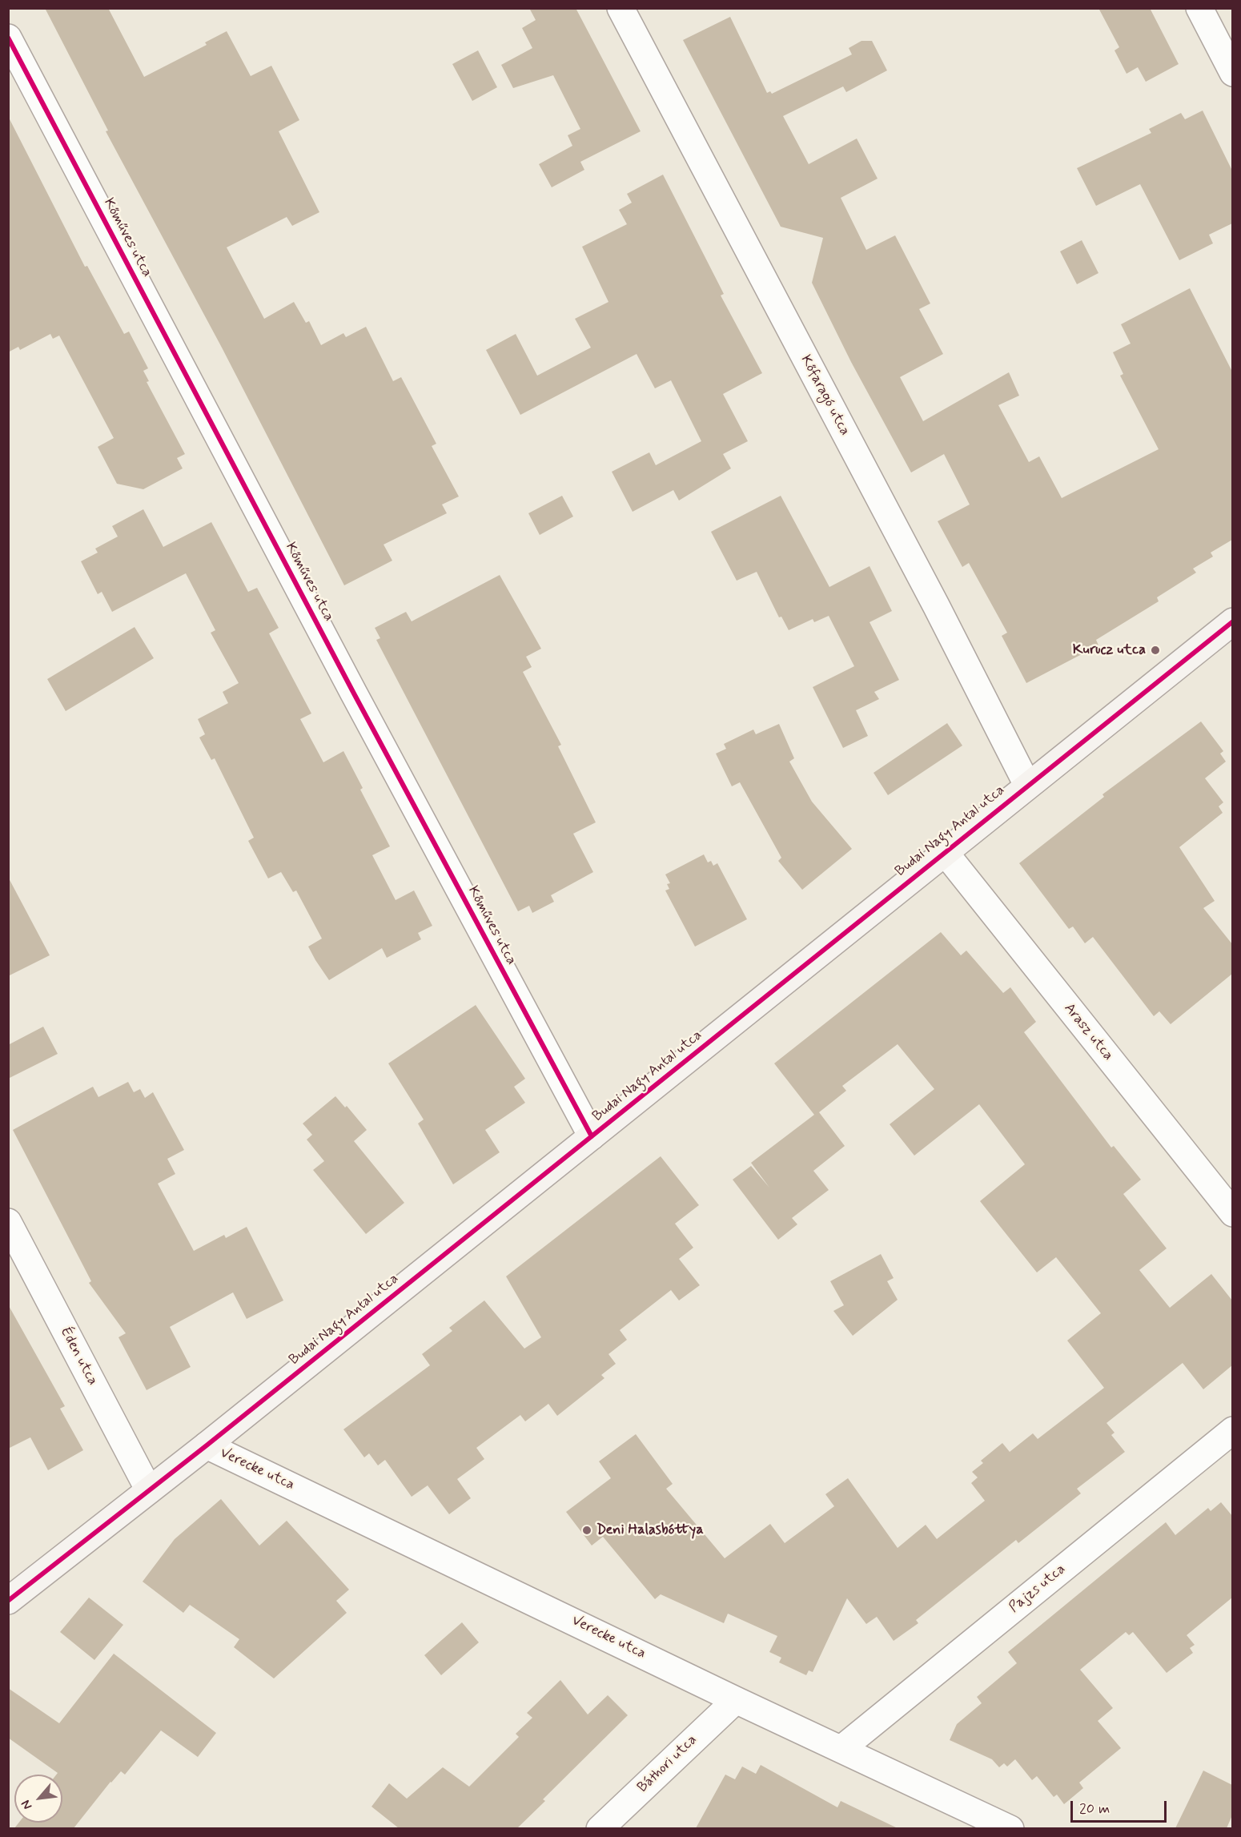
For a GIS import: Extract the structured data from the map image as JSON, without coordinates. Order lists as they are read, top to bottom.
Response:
{
  "streets": {
    "street": [
      "Kőműves utca",
      "Kőfaragó utca",
      "Budai Nagy Antal utca",
      "Arasz utca",
      "Éden utca",
      "Verecke utca",
      "Pajzs utca",
      "Báthori utca"
    ]
  },
  "crossings": [
    ["Kőműves utca", "Budai Nagy Antal utca"],
    ["Kőfaragó utca", "Budai Nagy Antal utca"],
    ["Budai Nagy Antal utca", "Arasz utca"],
    ["Budai Nagy Antal utca", "Éden utca"],
    ["Budai Nagy Antal utca", "Verecke utca"],
    ["Verecke utca", "Pajzs utca"],
    ["Verecke utca", "Báthori utca"]
  ],
  "places": ["Kurucz utca", "Deni Halasbóttya"],
  "scale_bar": "20 m",
  "north": "bottom left"
}
